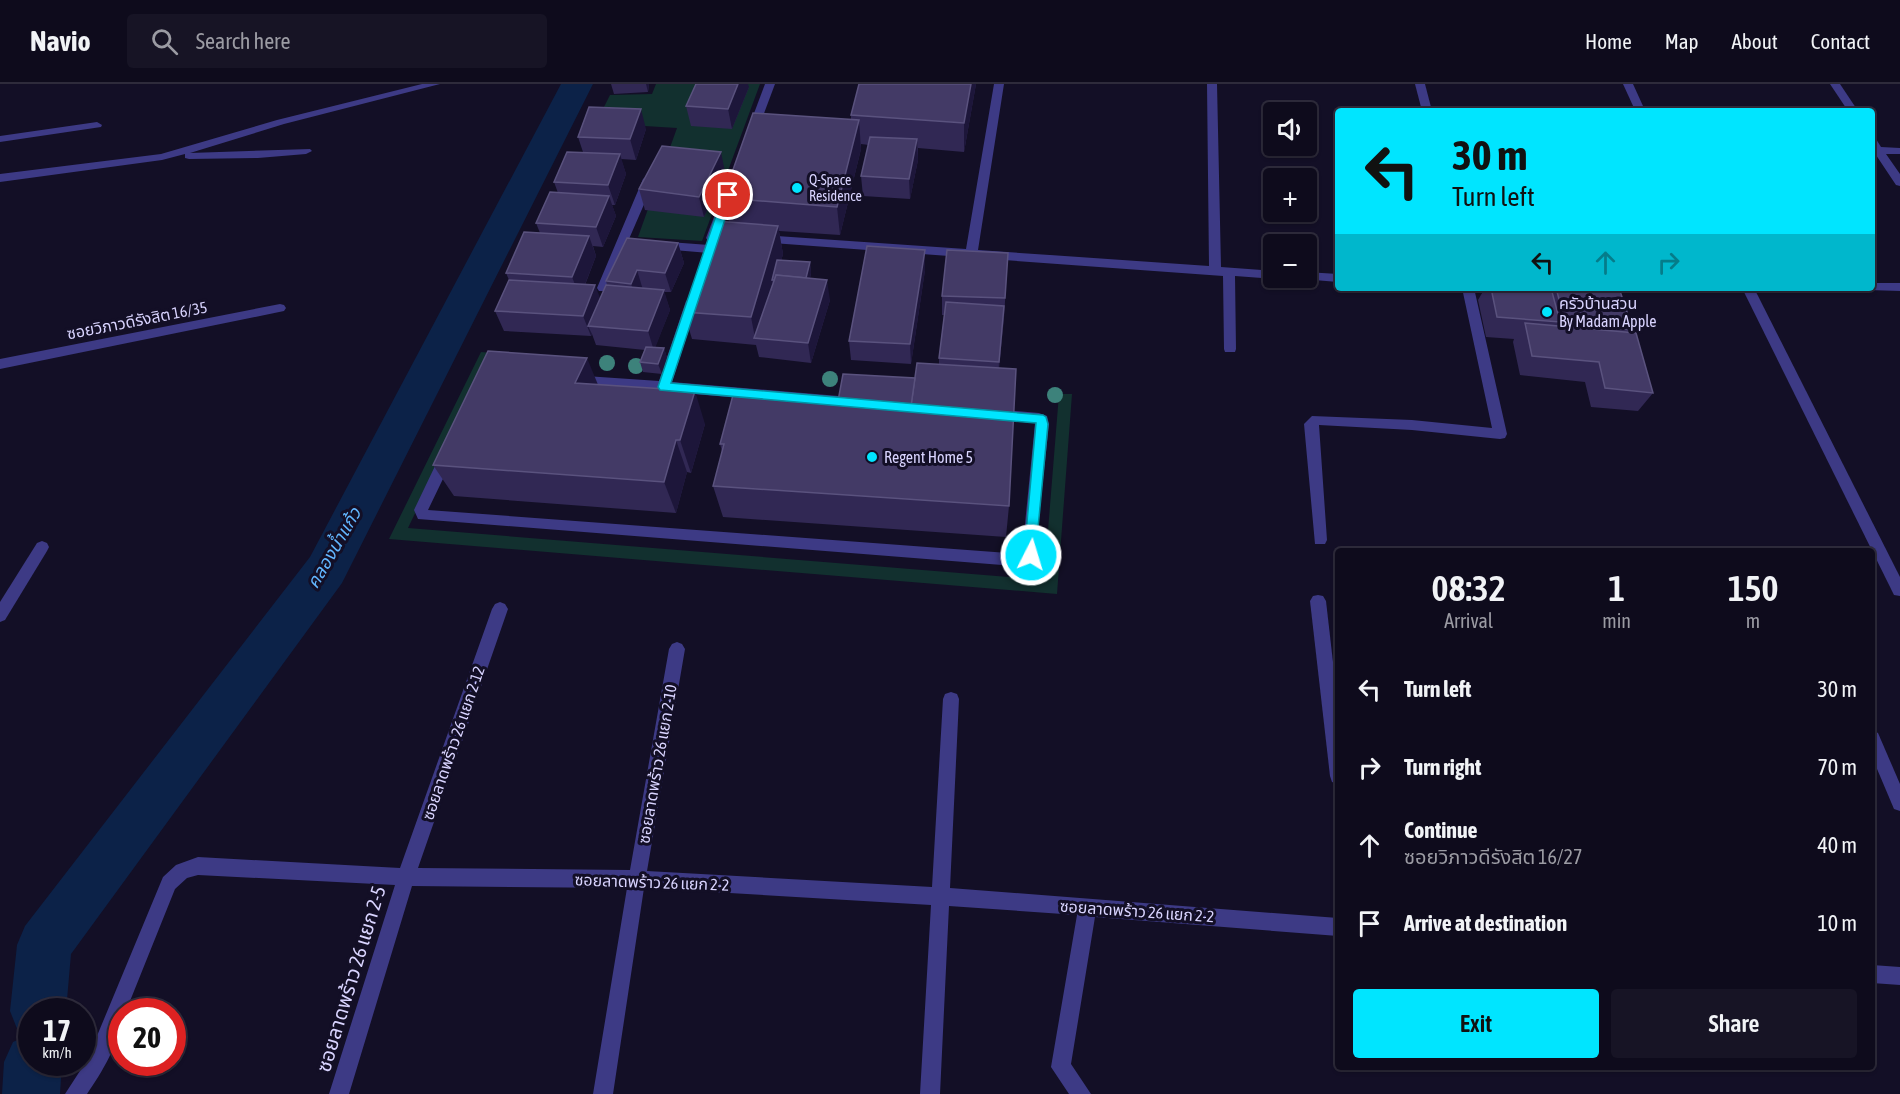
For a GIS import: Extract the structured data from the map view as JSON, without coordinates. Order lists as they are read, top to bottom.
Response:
{
  "streets": {
    "street": [
      "ซอยวิภาวดีรังสิต 16/35",
      "ซอยลาดพร้าว 26 แยก 2-12",
      "ซอยลาดพร้าว 26 แยก 2-10",
      "ซอยลาดพร้าว 26 แยก 2-2",
      "ซอยลาดพร้าว 26 แยก 2-5"
    ]
  },
  "crossings": [
    ["ซอยลาดพร้าว 26 แยก 2-12", "ซอยลาดพร้าว 26 แยก 2-2"],
    ["ซอยลาดพร้าว 26 แยก 2-12", "ซอยลาดพร้าว 26 แยก 2-5"],
    ["ซอยลาดพร้าว 26 แยก 2-10", "ซอยลาดพร้าว 26 แยก 2-2"],
    ["ซอยลาดพร้าว 26 แยก 2-2", "ซอยลาดพร้าว 26 แยก 2-5"]
  ],
  "water": ["คลองน้ำแก้ว"],
  "places": ["Q-Space Residence", "ครัวบ้านสวน By Madam Apple", "Regent Home 5"],
  "page": {
    "header": "Navio",
    "search": "Search here",
    "nav": [
      "Home",
      "Map",
      "About",
      "Contact"
    ],
    "map_buttons": ["+", "−"],
    "turn": ["30 m", "Turn left"],
    "eta": [
      "08:32",
      "Arrival",
      "1",
      "min",
      "150",
      "m"
    ],
    "list": [
      {
        "name": "Turn left",
        "value": "30 m"
      },
      {
        "name": "Turn right",
        "value": "70 m"
      },
      {
        "name": "Continue",
        "note": "ซอยวิภาวดีรังสิต 16/27",
        "value": "40 m"
      },
      {
        "name": "Arrive at destination",
        "value": "10 m"
      }
    ],
    "buttons": ["Exit", "Share"],
    "speed": "17 km/h",
    "limit": "20"
  }
}
